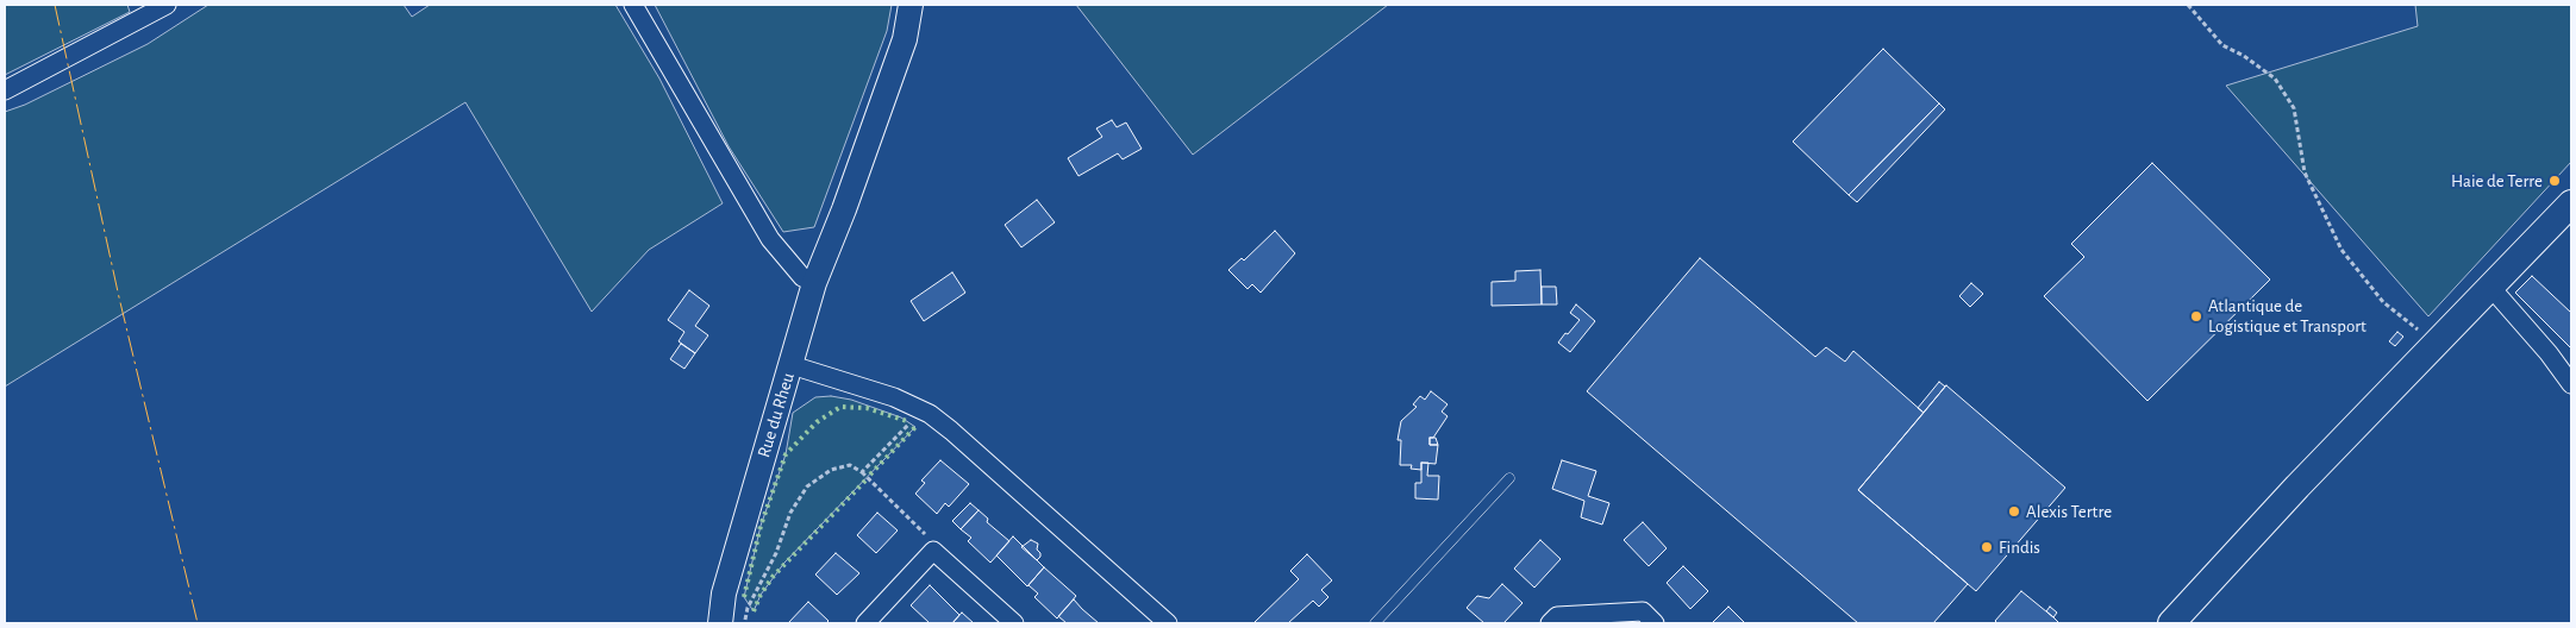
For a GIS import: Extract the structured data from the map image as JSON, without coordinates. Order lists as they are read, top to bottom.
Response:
{
  "streets": {
    "street": ["Rue du Rheu"]
  },
  "places": [
    "Haie de Terre",
    "Atlantique de Logistique et Transport",
    "Alexis Tertre",
    "Findis"
  ]
}
